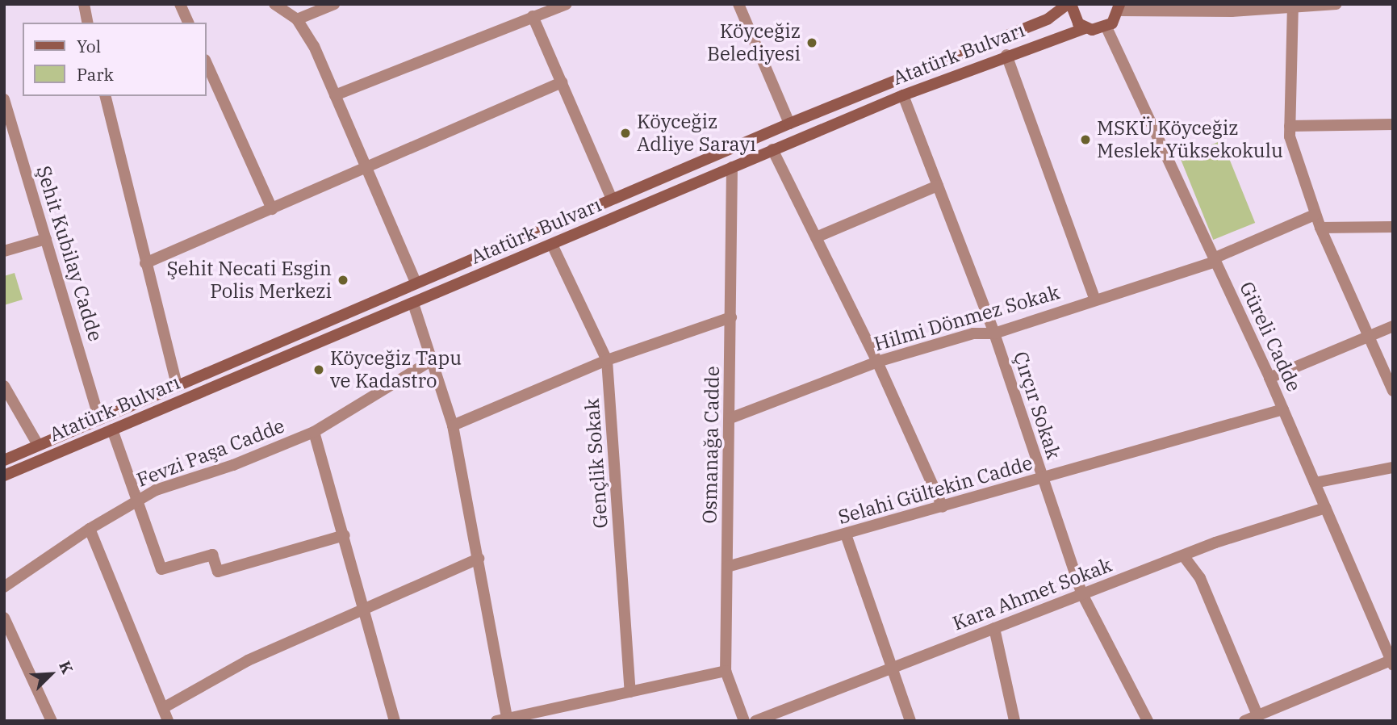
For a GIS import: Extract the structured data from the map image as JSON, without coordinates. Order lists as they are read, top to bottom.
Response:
{
  "streets": {
    "main road": ["Atatürk Bulvarı"],
    "street": [
      "Şehit Kubilay Cadde",
      "Hilmi Dönmez Sokak",
      "Güreli Cadde",
      "Çırçır Sokak",
      "Osmanağa Cadde",
      "Fevzi Paşa Cadde",
      "Gençlik Sokak",
      "Selahi Gültekin Cadde",
      "Kara Ahmet Sokak"
    ]
  },
  "crossings": [
    ["Atatürk Bulvarı", "Şehit Kubilay Cadde"],
    ["Atatürk Bulvarı", "Güreli Cadde"],
    ["Atatürk Bulvarı", "Çırçır Sokak"],
    ["Atatürk Bulvarı", "Osmanağa Cadde"],
    ["Atatürk Bulvarı", "Gençlik Sokak"],
    ["Hilmi Dönmez Sokak", "Güreli Cadde"],
    ["Hilmi Dönmez Sokak", "Çırçır Sokak"],
    ["Hilmi Dönmez Sokak", "Osmanağa Cadde"],
    ["Güreli Cadde", "Selahi Gültekin Cadde"],
    ["Güreli Cadde", "Kara Ahmet Sokak"],
    ["Çırçır Sokak", "Selahi Gültekin Cadde"],
    ["Çırçır Sokak", "Kara Ahmet Sokak"],
    ["Osmanağa Cadde", "Selahi Gültekin Cadde"]
  ],
  "places": [
    "Köyceğiz Belediyesi",
    "Köyceğiz Adliye Sarayı",
    "MSKÜ Köyceğiz Meslek Yüksekokulu",
    "Şehit Necati Esgin Polis Merkezi",
    "Köyceğiz Tapu ve Kadastro"
  ],
  "legend": ["Yol", "Park"],
  "north": "top right"
}
